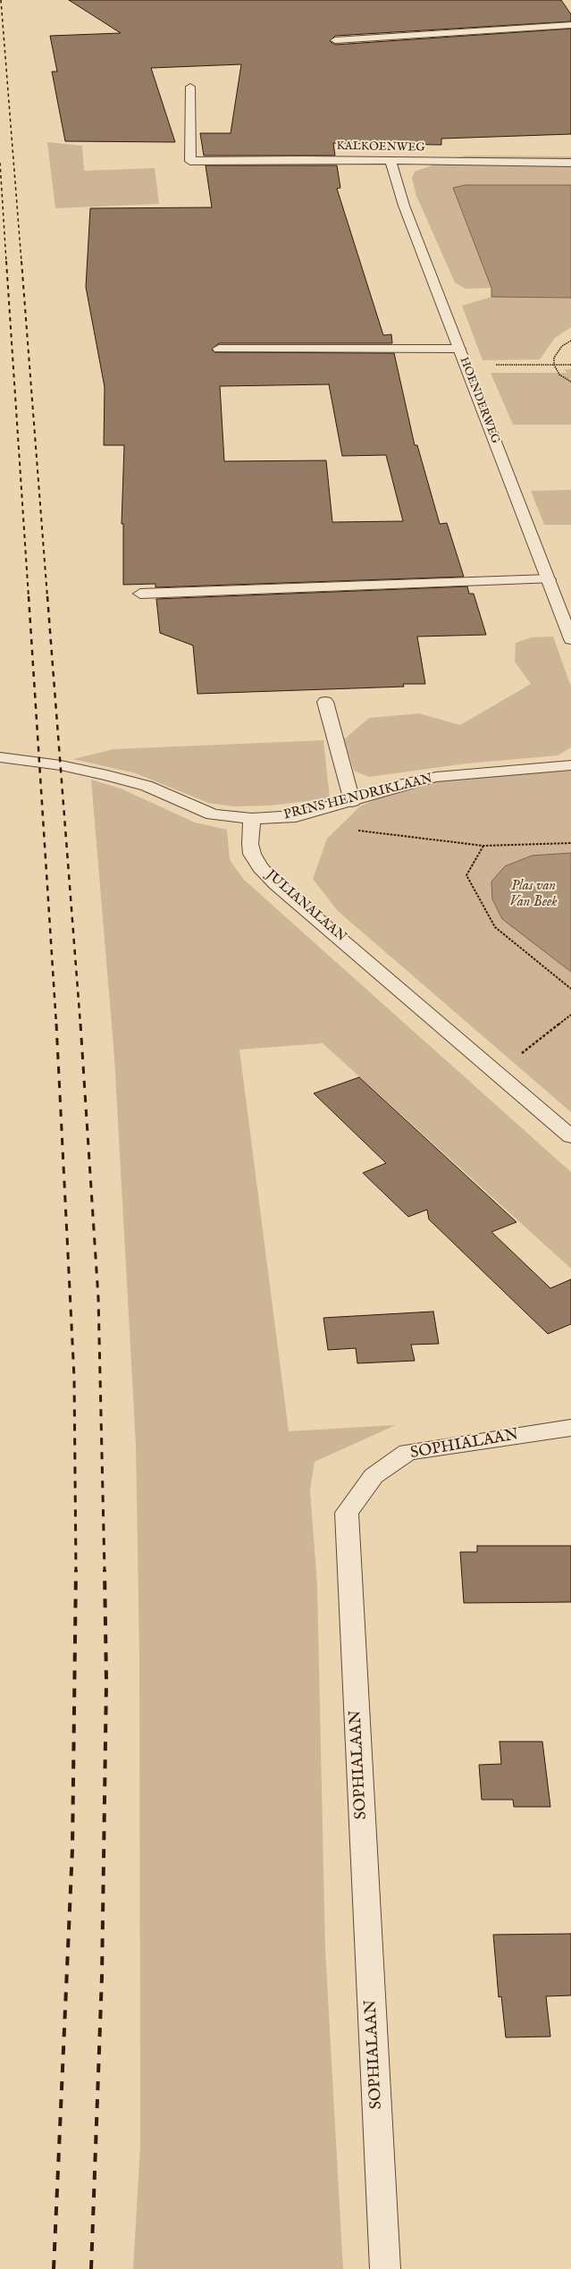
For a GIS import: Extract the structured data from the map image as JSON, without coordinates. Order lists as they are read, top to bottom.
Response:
{
  "streets": {
    "street": [
      "KALKOENWEG",
      "HOENDERWEG",
      "PRINS HENDRIKLAAN",
      "JULIANALAAN",
      "SOPHIALAAN"
    ]
  },
  "crossings": [
    ["KALKOENWEG", "HOENDERWEG"],
    ["PRINS HENDRIKLAAN", "JULIANALAAN"]
  ],
  "water": ["Plas van Van Beek"]
}
